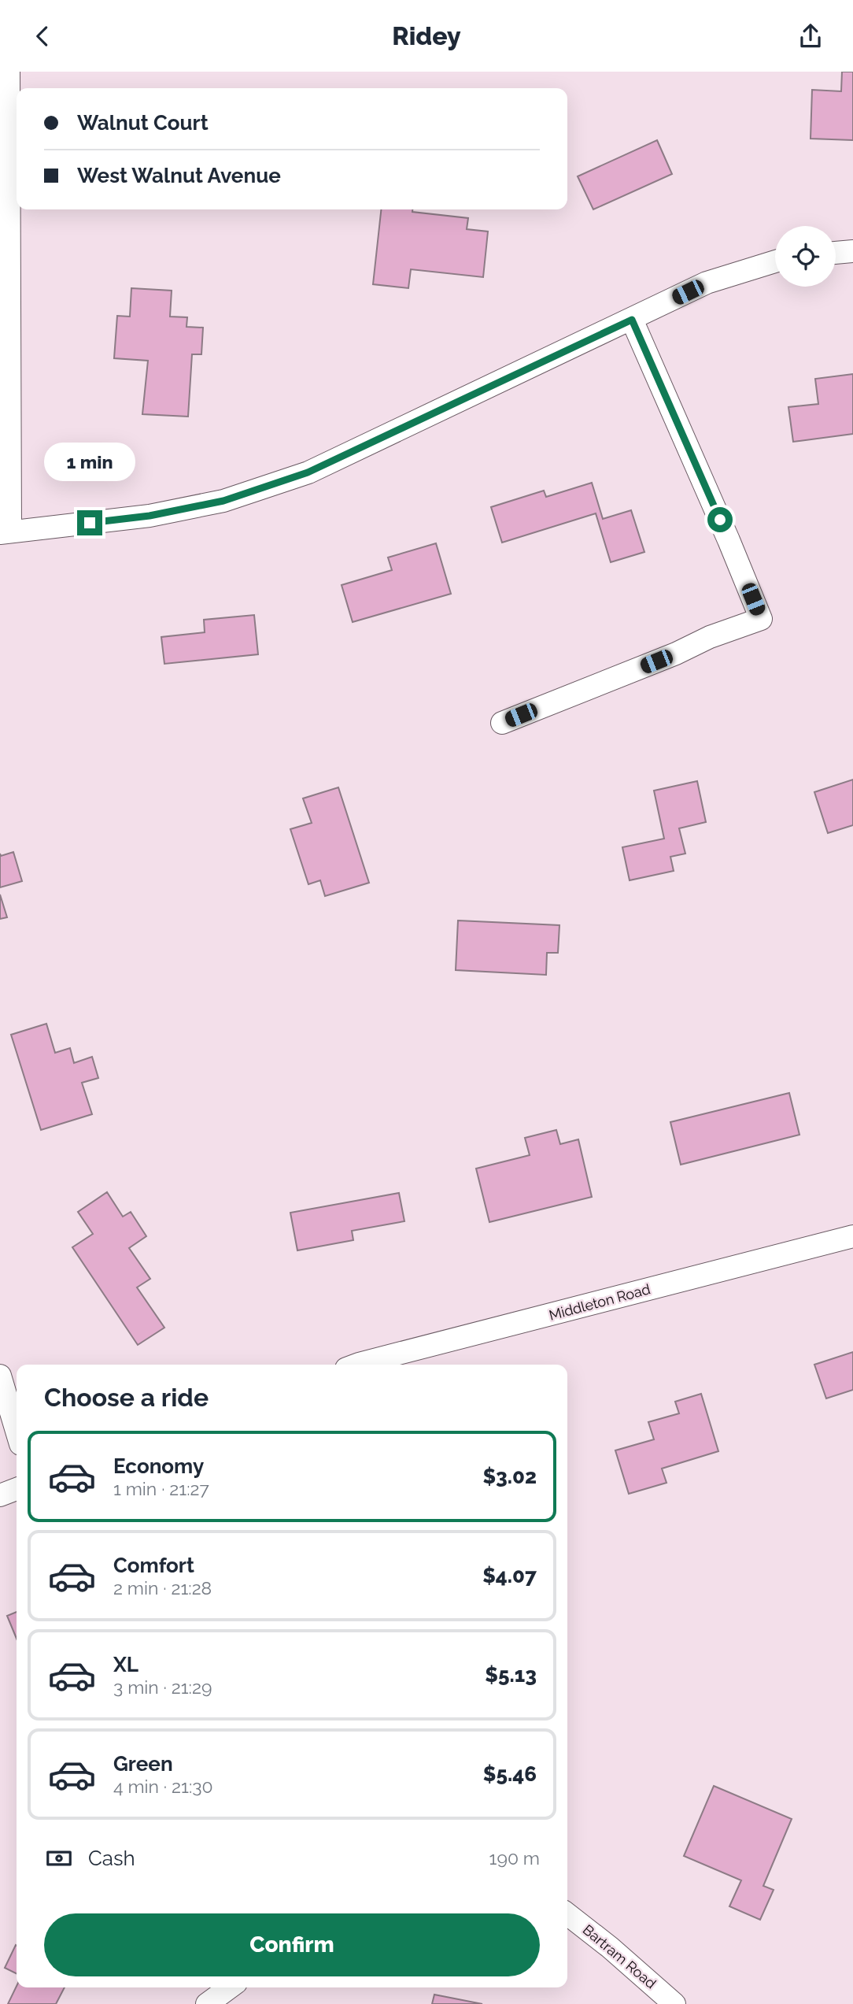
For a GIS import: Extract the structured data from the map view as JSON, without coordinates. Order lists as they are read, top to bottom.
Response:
{
  "streets": {
    "street": ["Middleton Road", "Bartram Road"]
  },
  "page": {
    "header": "Ridey",
    "banner": ["Walnut Court", "West Walnut Avenue"],
    "bubble": "1 min",
    "heading": "Choose a ride",
    "list": [
      {
        "name": "Economy",
        "note": "1 min · 21:27",
        "value": "$3.02"
      },
      {
        "name": "Comfort",
        "note": "2 min · 21:28",
        "value": "$4.07"
      },
      {
        "name": "XL",
        "note": "3 min · 21:29",
        "value": "$5.13"
      },
      {
        "name": "Green",
        "note": "4 min · 21:30",
        "value": "$5.46"
      }
    ],
    "pay": ["Cash", "190 m"],
    "buttons": "Confirm"
  }
}
